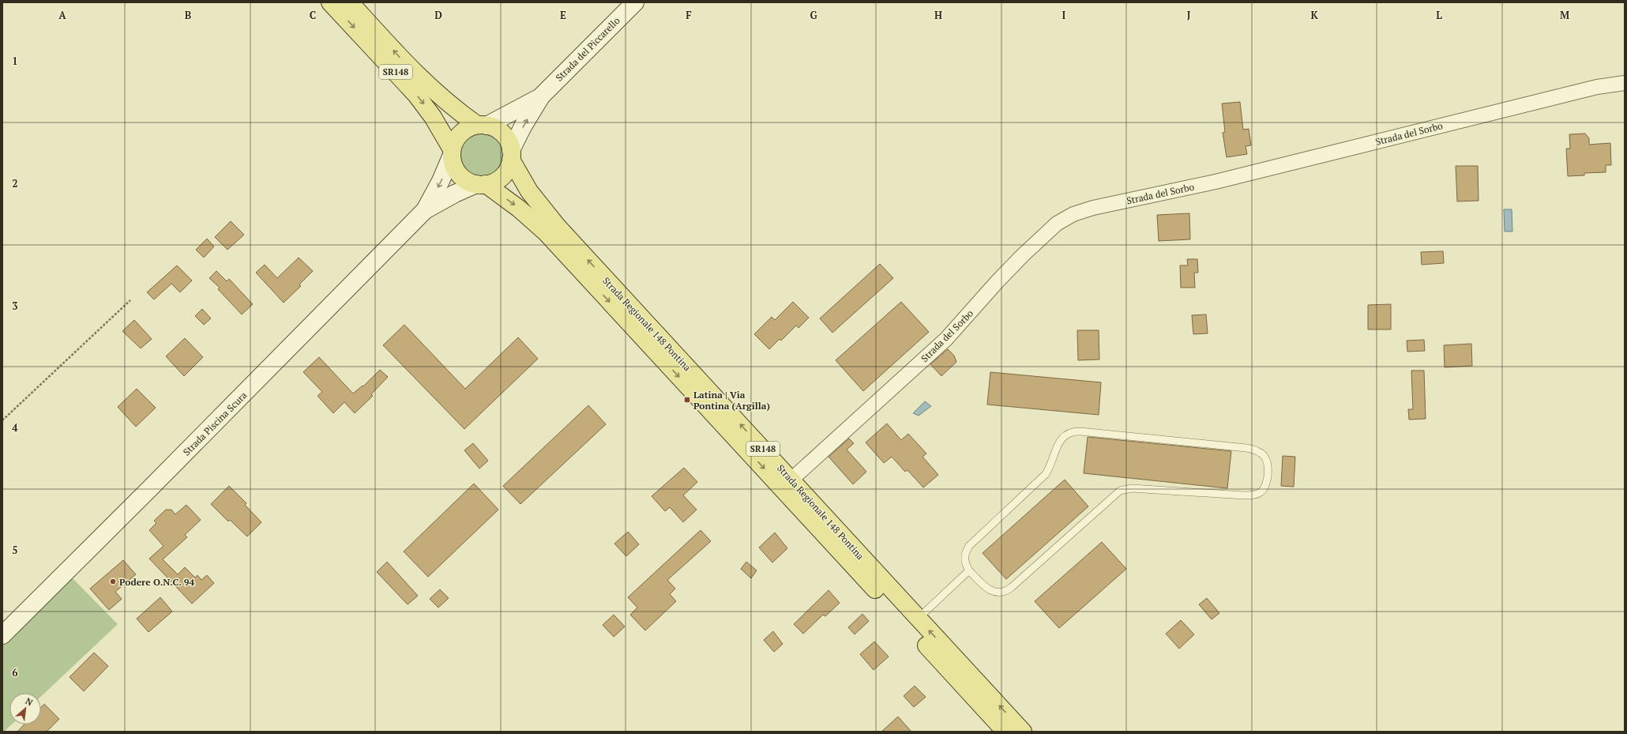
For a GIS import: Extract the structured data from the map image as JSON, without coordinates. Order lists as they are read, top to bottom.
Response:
{
  "streets": {
    "main road": ["SR148", "Strada Regionale 148 Pontina"],
    "street": ["Strada del Piccarello", "Strada del Sorbo", "Strada Piscina Scura"]
  },
  "crossings": [
    ["Strada del Piccarello", "Strada Regionale 148 Pontina"],
    ["Strada del Piccarello", "Strada Piscina Scura"],
    ["Strada del Sorbo", "Strada Regionale 148 Pontina"],
    ["Strada Regionale 148 Pontina", "Strada Piscina Scura"]
  ],
  "places": {
    "transit": ["Latina | Via Pontina (Argilla)"],
    "other": ["Podere O.N.C. 94"]
  },
  "north": "top right",
  "grid": {
    "columns": [
      "A",
      "B",
      "C",
      "D",
      "E",
      "F",
      "G",
      "H",
      "I",
      "J",
      "K",
      "L",
      "M"
    ],
    "rows": [
      "1",
      "2",
      "3",
      "4",
      "5",
      "6"
    ]
  }
}
